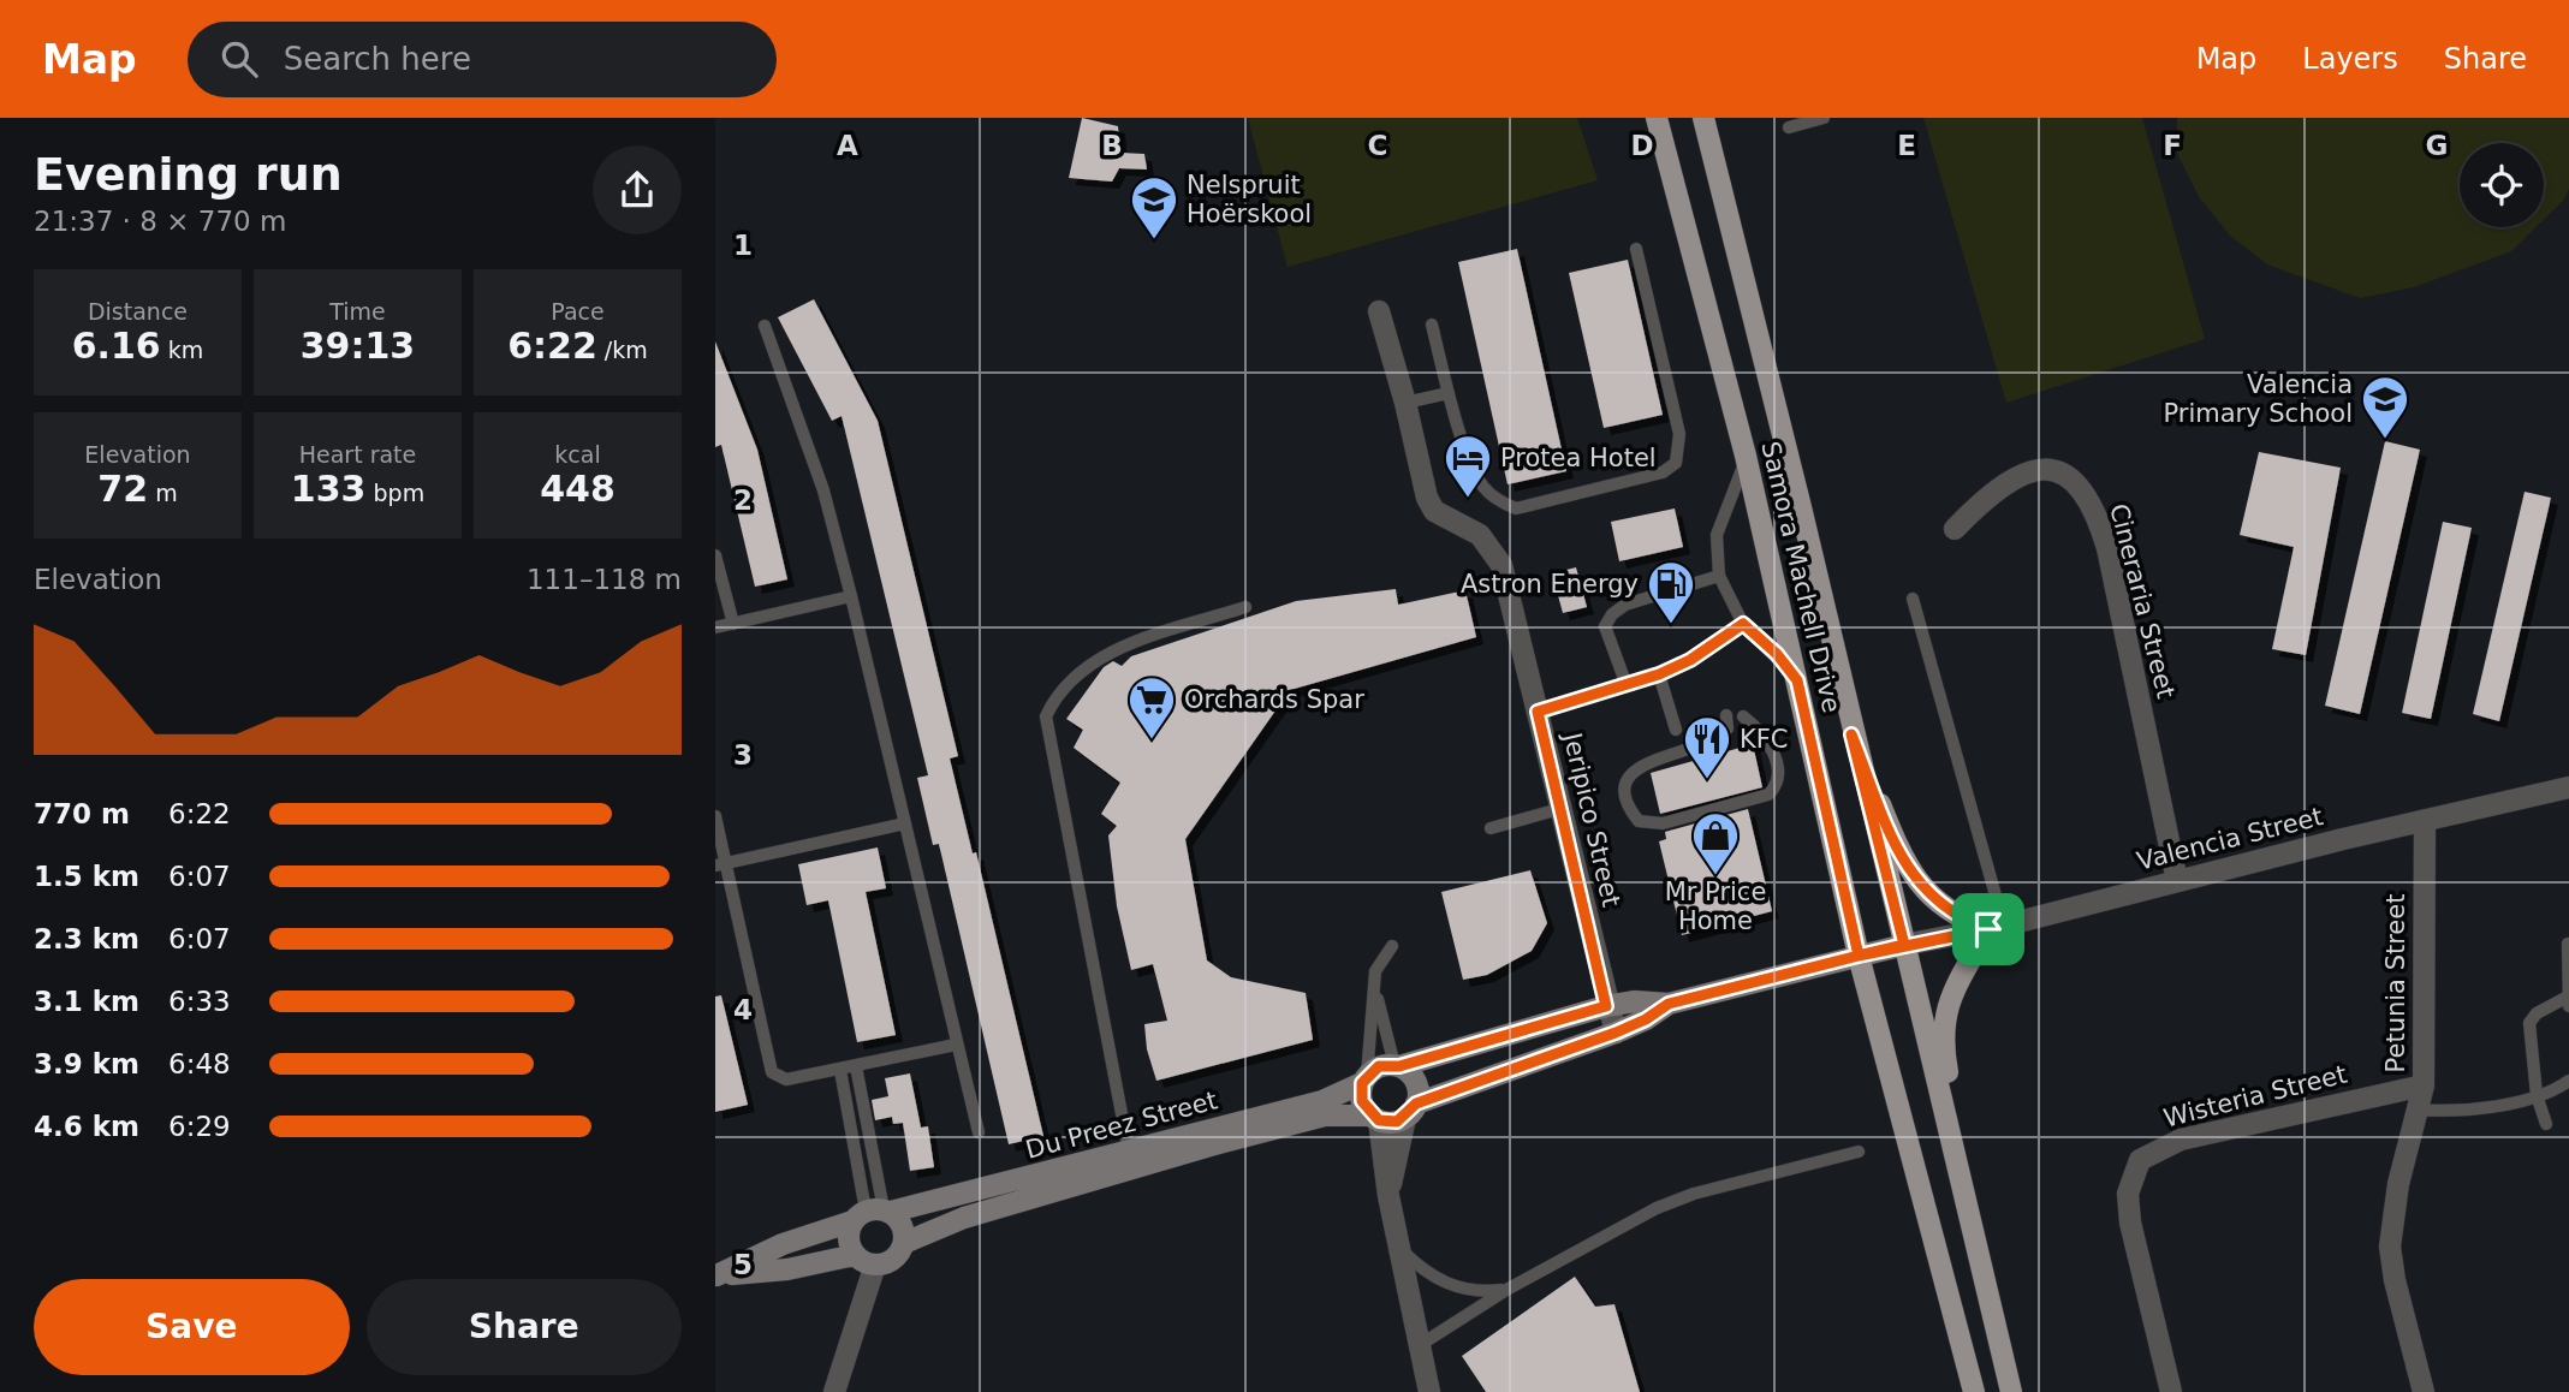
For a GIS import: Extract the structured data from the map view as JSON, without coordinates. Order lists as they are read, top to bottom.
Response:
{
  "streets": {
    "main road": ["Samora Machell Drive"],
    "street": [
      "Cineraria Street",
      "Jeripico Street",
      "Valencia Street",
      "Petunia Street",
      "Wisteria Street",
      "Du Preez Street"
    ]
  },
  "crossings": [
    ["Samora Machell Drive", "Valencia Street"],
    ["Cineraria Street", "Valencia Street"],
    ["Valencia Street", "Petunia Street"],
    ["Petunia Street", "Wisteria Street"]
  ],
  "places": {
    "school or university": ["Nelspruit Hoërskool", "Valencia Primary School"],
    "hotel": ["Protea Hotel"],
    "fuel station": ["Astron Energy"],
    "supermarket": ["Orchards Spar"],
    "restaurant": ["KFC"],
    "shop": ["Mr Price Home"]
  },
  "page": {
    "header": "Map",
    "search": "Search here",
    "nav": ["Map", "Layers", "Share"],
    "heading": ["Evening run", "21:37 · 8 × 770 m"],
    "stats": [
      ["Distance", "6.16 km"],
      ["Time", "39:13"],
      ["Pace", "6:22 /km"],
      ["Elevation", "72 m"],
      ["Heart rate", "133 bpm"],
      ["kcal", "448"]
    ],
    "chart": ["Elevation", "111–118 m"],
    "list": [
      {
        "name": "770 m",
        "note": "6:22"
      },
      {
        "name": "1.5 km",
        "note": "6:07"
      },
      {
        "name": "2.3 km",
        "note": "6:07"
      },
      {
        "name": "3.1 km",
        "note": "6:33"
      },
      {
        "name": "3.9 km",
        "note": "6:48"
      },
      {
        "name": "4.6 km",
        "note": "6:29"
      }
    ],
    "buttons": ["Save", "Share"]
  },
  "grid": {
    "columns": [
      "A",
      "B",
      "C",
      "D",
      "E",
      "F",
      "G"
    ],
    "rows": [
      "1",
      "2",
      "3",
      "4",
      "5"
    ]
  }
}
